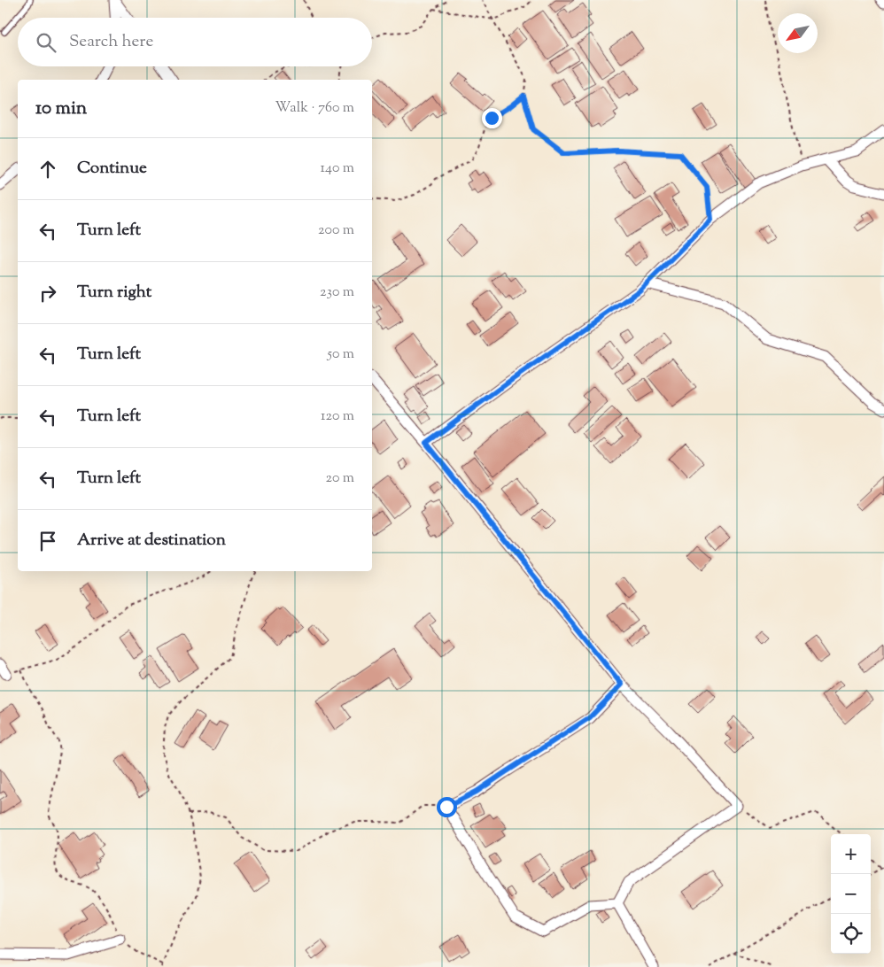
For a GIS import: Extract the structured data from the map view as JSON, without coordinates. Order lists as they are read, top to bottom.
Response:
{
  "north": "bottom left",
  "page": {
    "search": "Search here",
    "heading": ["10 min", "Walk · 760 m"],
    "list": [
      ["Continue", "140 m"],
      ["Turn left", "200 m"],
      ["Turn right", "230 m"],
      ["Turn left", "50 m"],
      ["Turn left", "120 m"],
      ["Turn left", "20 m"],
      "Arrive at destination"
    ],
    "map_buttons": ["+", "−"]
  }
}
